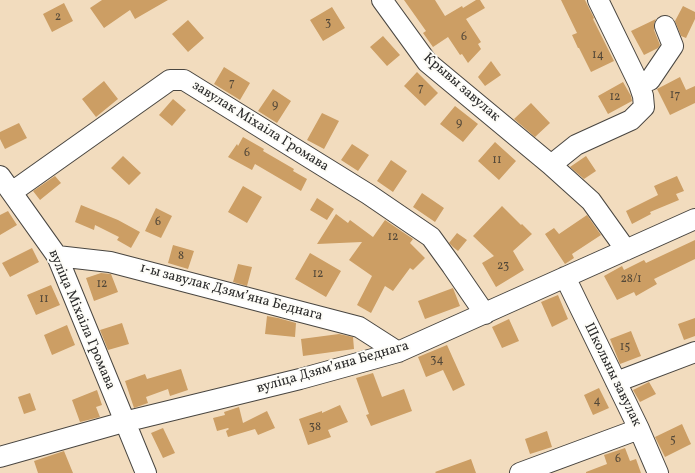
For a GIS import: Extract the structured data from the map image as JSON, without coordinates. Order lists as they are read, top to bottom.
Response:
{
  "streets": {
    "street": [
      "Крывы завулак",
      "завулак Міхаіла Громава",
      "1-ы завулак Дзямʼяна Беднага",
      "вуліца Міхаіла Громава",
      "вуліца Дзямʼяна Беднага",
      "Школьны завулак"
    ]
  },
  "crossings": [
    ["Крывы завулак", "вуліца Дзямʼяна Беднага"],
    ["завулак Міхаіла Громава", "вуліца Міхаіла Громава"],
    ["завулак Міхаіла Громава", "вуліца Дзямʼяна Беднага"],
    ["1-ы завулак Дзямʼяна Беднага", "вуліца Міхаіла Громава"],
    ["1-ы завулак Дзямʼяна Беднага", "вуліца Дзямʼяна Беднага"],
    ["вуліца Міхаіла Громава", "вуліца Дзямʼяна Беднага"],
    ["вуліца Дзямʼяна Беднага", "Школьны завулак"]
  ],
  "house_numbers": [
    "2",
    "3",
    "6",
    "14",
    "7",
    "7",
    "17",
    "12",
    "9",
    "9",
    "6",
    "11",
    "6",
    "12",
    "8",
    "23",
    "12",
    "28/1",
    "12",
    "11",
    "15",
    "34",
    "4",
    "38",
    "5",
    "6"
  ]
}
